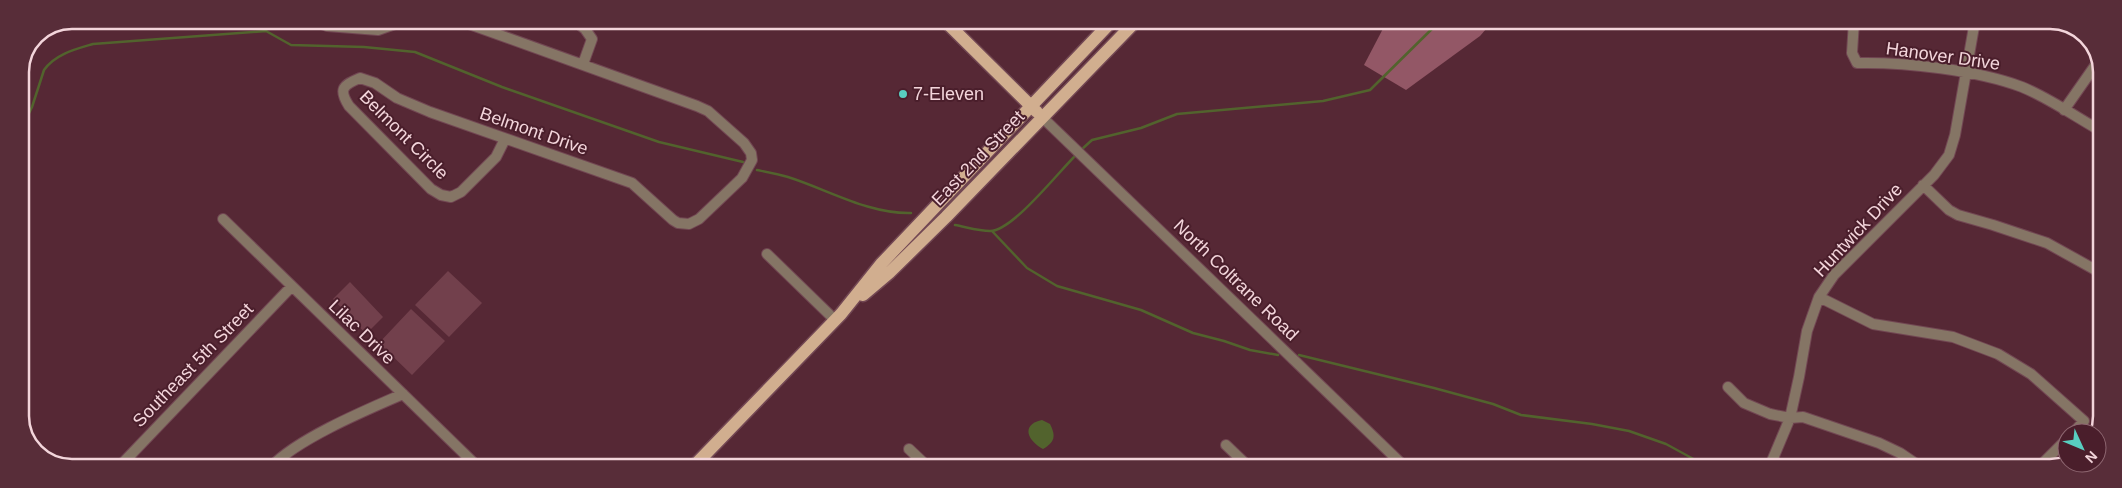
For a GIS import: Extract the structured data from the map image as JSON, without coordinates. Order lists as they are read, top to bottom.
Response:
{
  "streets": {
    "main road": ["East 2nd Street"],
    "street": [
      "Hanover Drive",
      "Belmont Drive",
      "Belmont Circle",
      "Huntwick Drive",
      "North Coltrane Road",
      "Lilac Drive",
      "Southeast 5th Street"
    ]
  },
  "crossings": [
    ["Hanover Drive", "Huntwick Drive"],
    ["Belmont Drive", "Belmont Circle"],
    ["East 2nd Street", "North Coltrane Road"],
    ["Lilac Drive", "Southeast 5th Street"]
  ],
  "places": ["7-Eleven"],
  "north": "bottom right"
}
